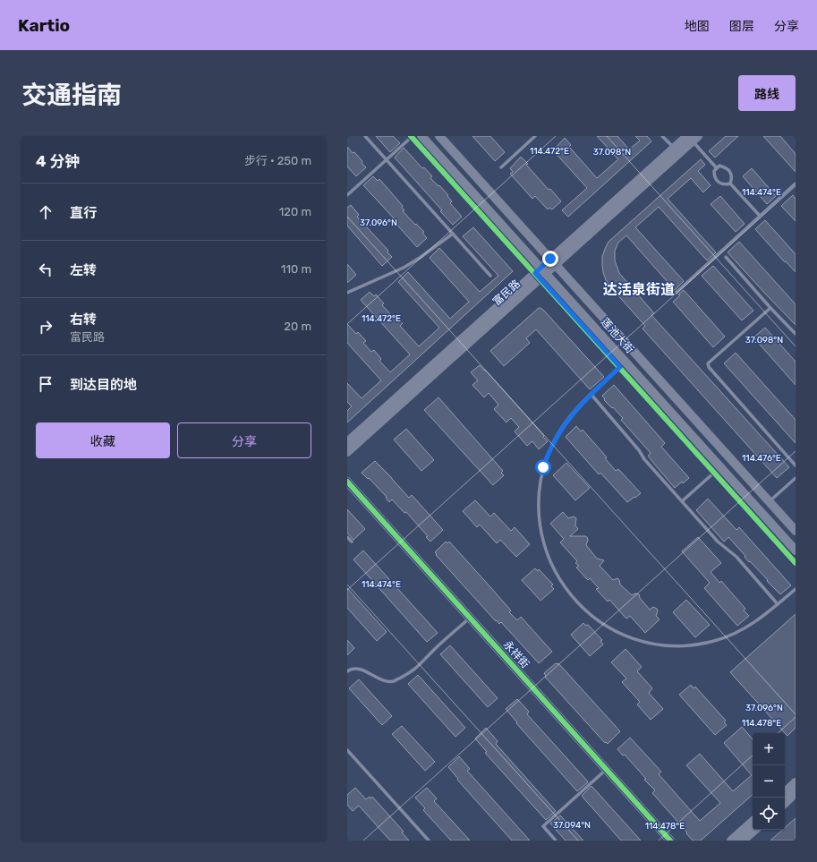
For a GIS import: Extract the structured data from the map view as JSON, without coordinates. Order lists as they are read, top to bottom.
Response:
{
  "streets": {
    "street": ["富民路", "莲池大街", "永祥街"]
  },
  "crossings": [
    ["富民路", "莲池大街"]
  ],
  "districts": ["达活泉街道"],
  "page": {
    "header": "Kartio",
    "nav": ["地图", "图层", "分享"],
    "title": "交通指南",
    "buttons": [
      "路线",
      ["收藏", "分享"]
    ],
    "heading": ["4 分钟", "步行 · 250 m"],
    "list": [
      ["直行", "120 m"],
      ["左转", "110 m"],
      ["右转", "富民路", "20 m"],
      "到达目的地"
    ],
    "map_buttons": ["+", "−"]
  },
  "coordinates": [
    "114.472°E",
    "37.098°N",
    "114.474°E",
    "37.096°N",
    "114.476°E",
    "114.478°E",
    "37.094°N"
  ]
}
